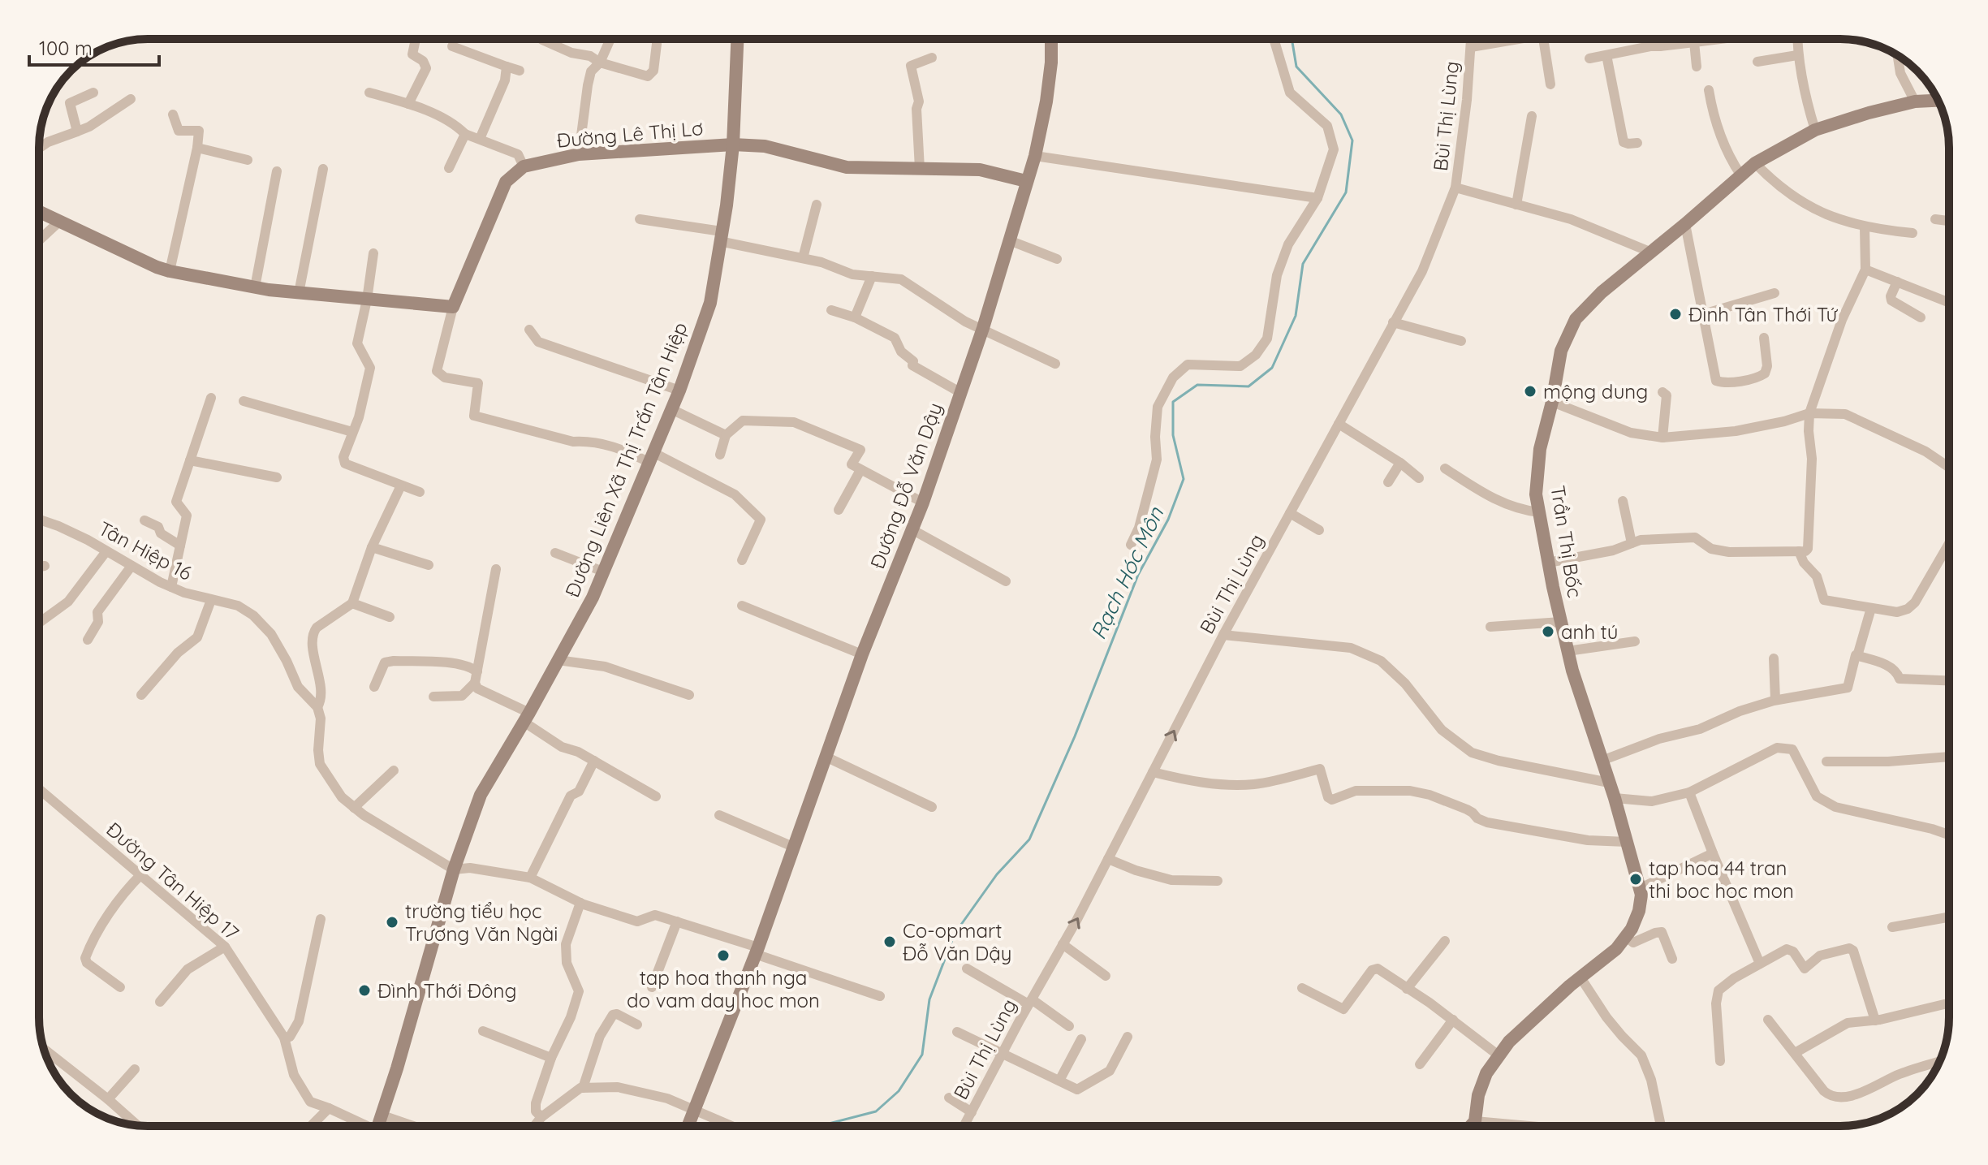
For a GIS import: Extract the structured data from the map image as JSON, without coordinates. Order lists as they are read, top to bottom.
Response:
{
  "streets": {
    "street": [
      "Bùi Thị Lùng",
      "Đường Lê Thị Lơ",
      "Đường Liên Xã Thị Trấn Tân Hiệp",
      "Đường Đỗ Văn Dậy",
      "Trần Thị Bốc",
      "Tân Hiệp 16",
      "Đường Tân Hiệp 17"
    ]
  },
  "crossings": [
    ["Đường Lê Thị Lơ", "Đường Liên Xã Thị Trấn Tân Hiệp"],
    ["Đường Lê Thị Lơ", "Đường Đỗ Văn Dậy"]
  ],
  "water": ["Rạch Hóc Môn"],
  "places": [
    "Đình Tân Thới Tứ",
    "mộng dung",
    "anh tú",
    "tap hoa 44 tran thi boc hoc mon",
    "trường tiểu học Trương Văn Ngài",
    "Co-opmart Đỗ Văn Dậy",
    "tap hoa thanh nga do vam day hoc mon",
    "Đình Thới Đông"
  ],
  "scale_bar": "100 m"
}
